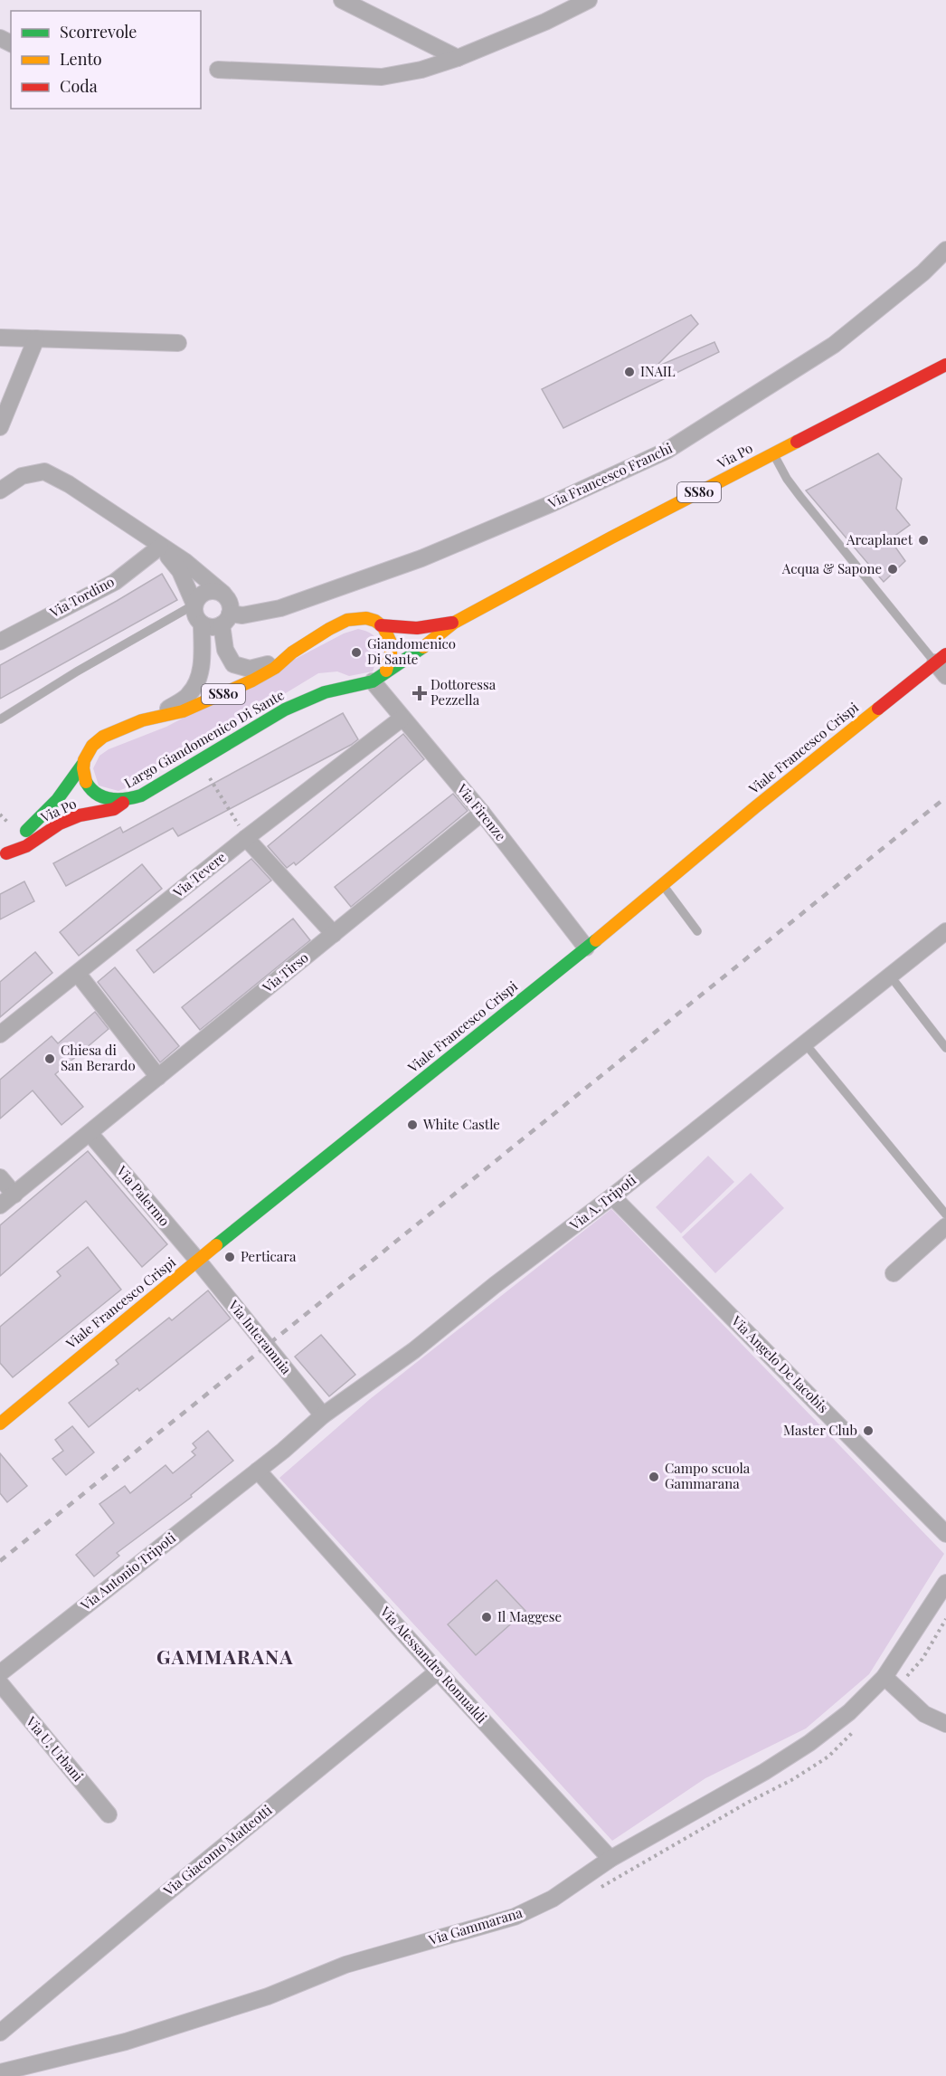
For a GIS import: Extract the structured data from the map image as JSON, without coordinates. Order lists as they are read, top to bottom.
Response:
{
  "streets": {
    "main road": [
      "Via Po",
      "SS80",
      "Largo Giandomenico Di Sante",
      "Viale Francesco Crispi"
    ],
    "street": [
      "Via Francesco Franchi",
      "Via Tordino",
      "Via Firenze",
      "Via Tevere",
      "Via Tirso",
      "Via Palermo",
      "Via A. Tripoti",
      "Via Interamnia",
      "Via Angelo De Iacobis",
      "Via Antonio Tripoti",
      "Via Alessandro Romualdi",
      "Via U. Urbani",
      "Via Giacomo Matteotti",
      "Via Gammarana"
    ]
  },
  "crossings": [
    ["Via Po", "Largo Giandomenico Di Sante"],
    ["Largo Giandomenico Di Sante", "Via Firenze"],
    ["Viale Francesco Crispi", "Via Firenze"],
    ["Viale Francesco Crispi", "Via Palermo"],
    ["Viale Francesco Crispi", "Via Interamnia"],
    ["Via Firenze", "Via Tevere"],
    ["Via Firenze", "Via Tirso"],
    ["Via Tirso", "Via Palermo"],
    ["Via Palermo", "Via Interamnia"],
    ["Via A. Tripoti", "Via Interamnia"],
    ["Via A. Tripoti", "Via Angelo De Iacobis"],
    ["Via A. Tripoti", "Via Antonio Tripoti"],
    ["Via A. Tripoti", "Via Alessandro Romualdi"],
    ["Via Antonio Tripoti", "Via Alessandro Romualdi"],
    ["Via Alessandro Romualdi", "Via Giacomo Matteotti"],
    ["Via Alessandro Romualdi", "Via Gammarana"]
  ],
  "districts": ["GAMMARANA"],
  "places": {
    "other": [
      "INAIL",
      "Arcaplanet",
      "Acqua & Sapone",
      "Giandomenico Di Sante",
      "Chiesa di San Berardo",
      "White Castle",
      "Perticara",
      "Master Club",
      "Campo scuola Gammarana",
      "Il Maggese"
    ],
    "health": ["Dottoressa Pezzella"]
  },
  "legend": ["Scorrevole", "Lento", "Coda"]
}
